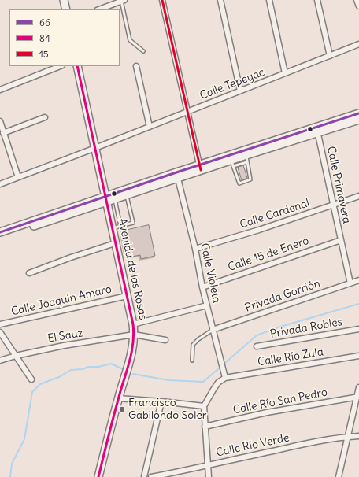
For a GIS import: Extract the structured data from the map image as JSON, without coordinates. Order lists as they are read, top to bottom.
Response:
{
  "streets": {
    "main road": ["Avenida de las Rosas"],
    "street": [
      "Calle Tepeyac",
      "Calle Primavera",
      "Calle Cardenal",
      "Calle 15 de Enero",
      "Calle Violeta",
      "Privada Gorrión",
      "Calle Joaquín Amaro",
      "Privada Robles",
      "El Sauz",
      "Calle Río Zula",
      "Calle Río San Pedro",
      "Calle Río Verde"
    ]
  },
  "crossings": [
    ["Calle Tepeyac", "Avenida de las Rosas"],
    ["Calle Primavera", "Calle Cardenal"],
    ["Calle Primavera", "Calle 15 de Enero"],
    ["Calle Primavera", "Privada Gorrión"],
    ["Calle Cardenal", "Calle Violeta"],
    ["Calle 15 de Enero", "Calle Violeta"],
    ["Avenida de las Rosas", "Calle Joaquín Amaro"],
    ["Avenida de las Rosas", "El Sauz"],
    ["Calle Violeta", "Privada Gorrión"],
    ["Calle Violeta", "Calle Río Zula"]
  ],
  "places": ["Francisco Gabilondo Soler"],
  "lines": ["transit line 15", "transit line 84", "transit line 66"],
  "legend": ["66", "84", "15"]
}
